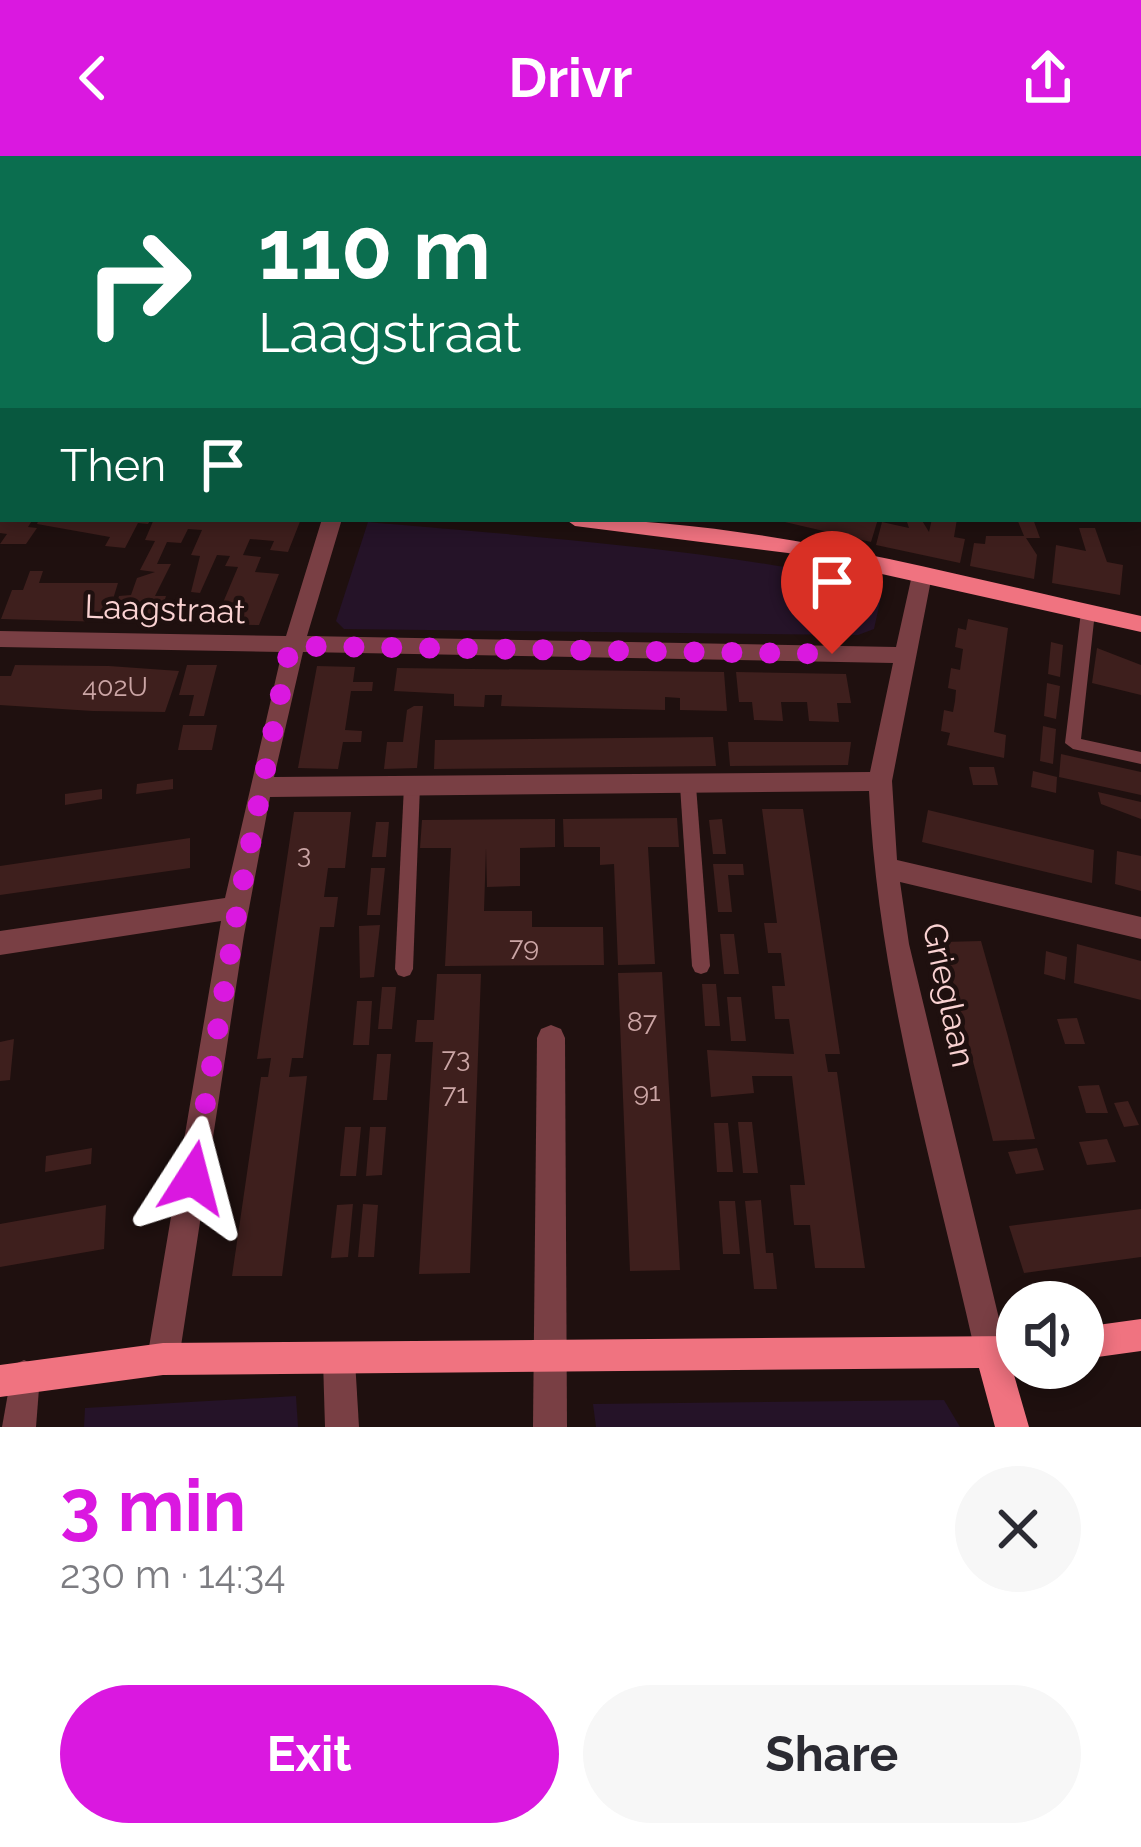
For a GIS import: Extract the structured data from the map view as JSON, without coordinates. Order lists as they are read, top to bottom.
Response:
{
  "streets": {
    "street": ["Laagstraat", "Grieglaan"]
  },
  "crossings": [
    ["Laagstraat", "Grieglaan"]
  ],
  "house_numbers": [
    "402U",
    "3",
    "79",
    "87",
    "73",
    "91",
    "71"
  ],
  "page": {
    "header": "Drivr",
    "turn": ["110 m", "Laagstraat"],
    "then": "Then",
    "heading": ["3 min", "230 m · 14:34"],
    "buttons": ["Exit", "Share"]
  }
}
